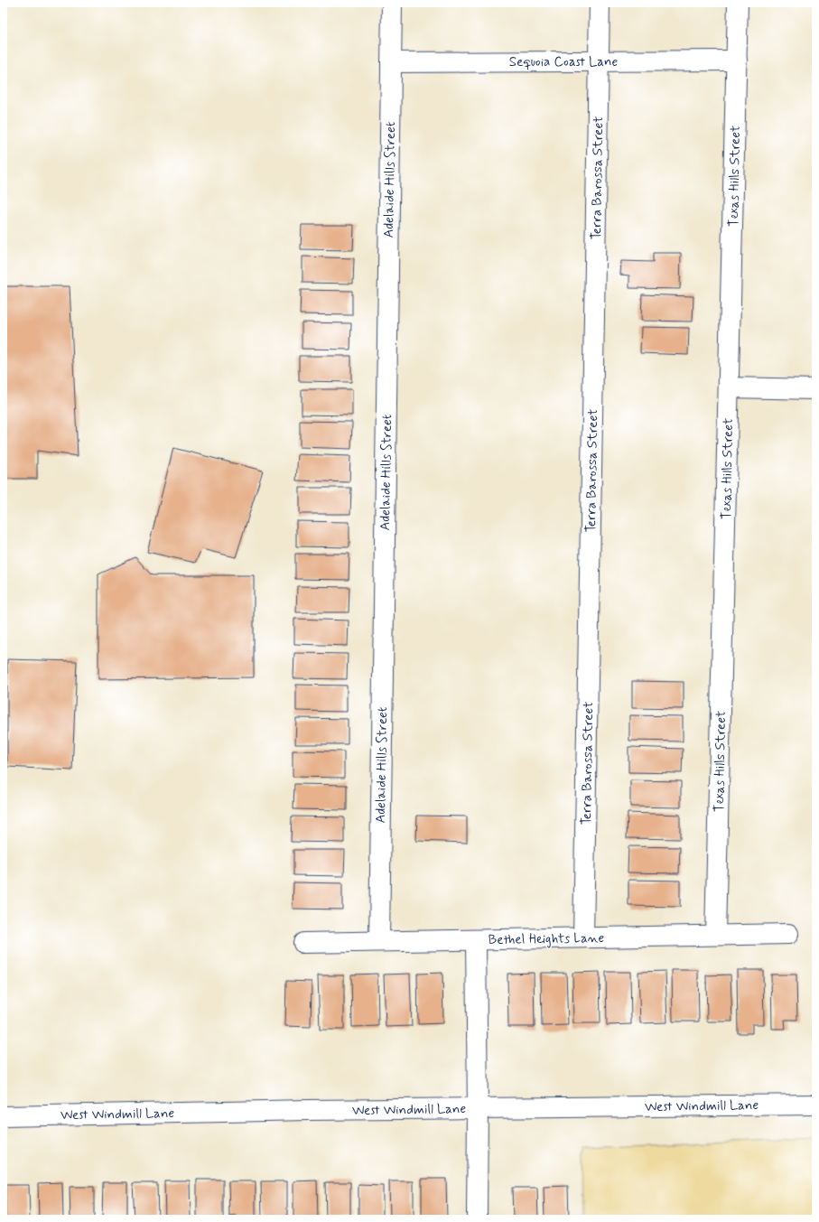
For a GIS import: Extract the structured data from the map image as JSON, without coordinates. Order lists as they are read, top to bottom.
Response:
{
  "streets": {
    "street": [
      "Sequoia Coast Lane",
      "Texas Hills Street",
      "Terra Barossa Street",
      "Adelaide Hills Street",
      "Bethel Heights Lane",
      "West Windmill Lane"
    ]
  },
  "crossings": [
    ["Sequoia Coast Lane", "Texas Hills Street"],
    ["Sequoia Coast Lane", "Terra Barossa Street"],
    ["Sequoia Coast Lane", "Adelaide Hills Street"],
    ["Texas Hills Street", "Bethel Heights Lane"],
    ["Terra Barossa Street", "Bethel Heights Lane"],
    ["Adelaide Hills Street", "Bethel Heights Lane"]
  ]
}
